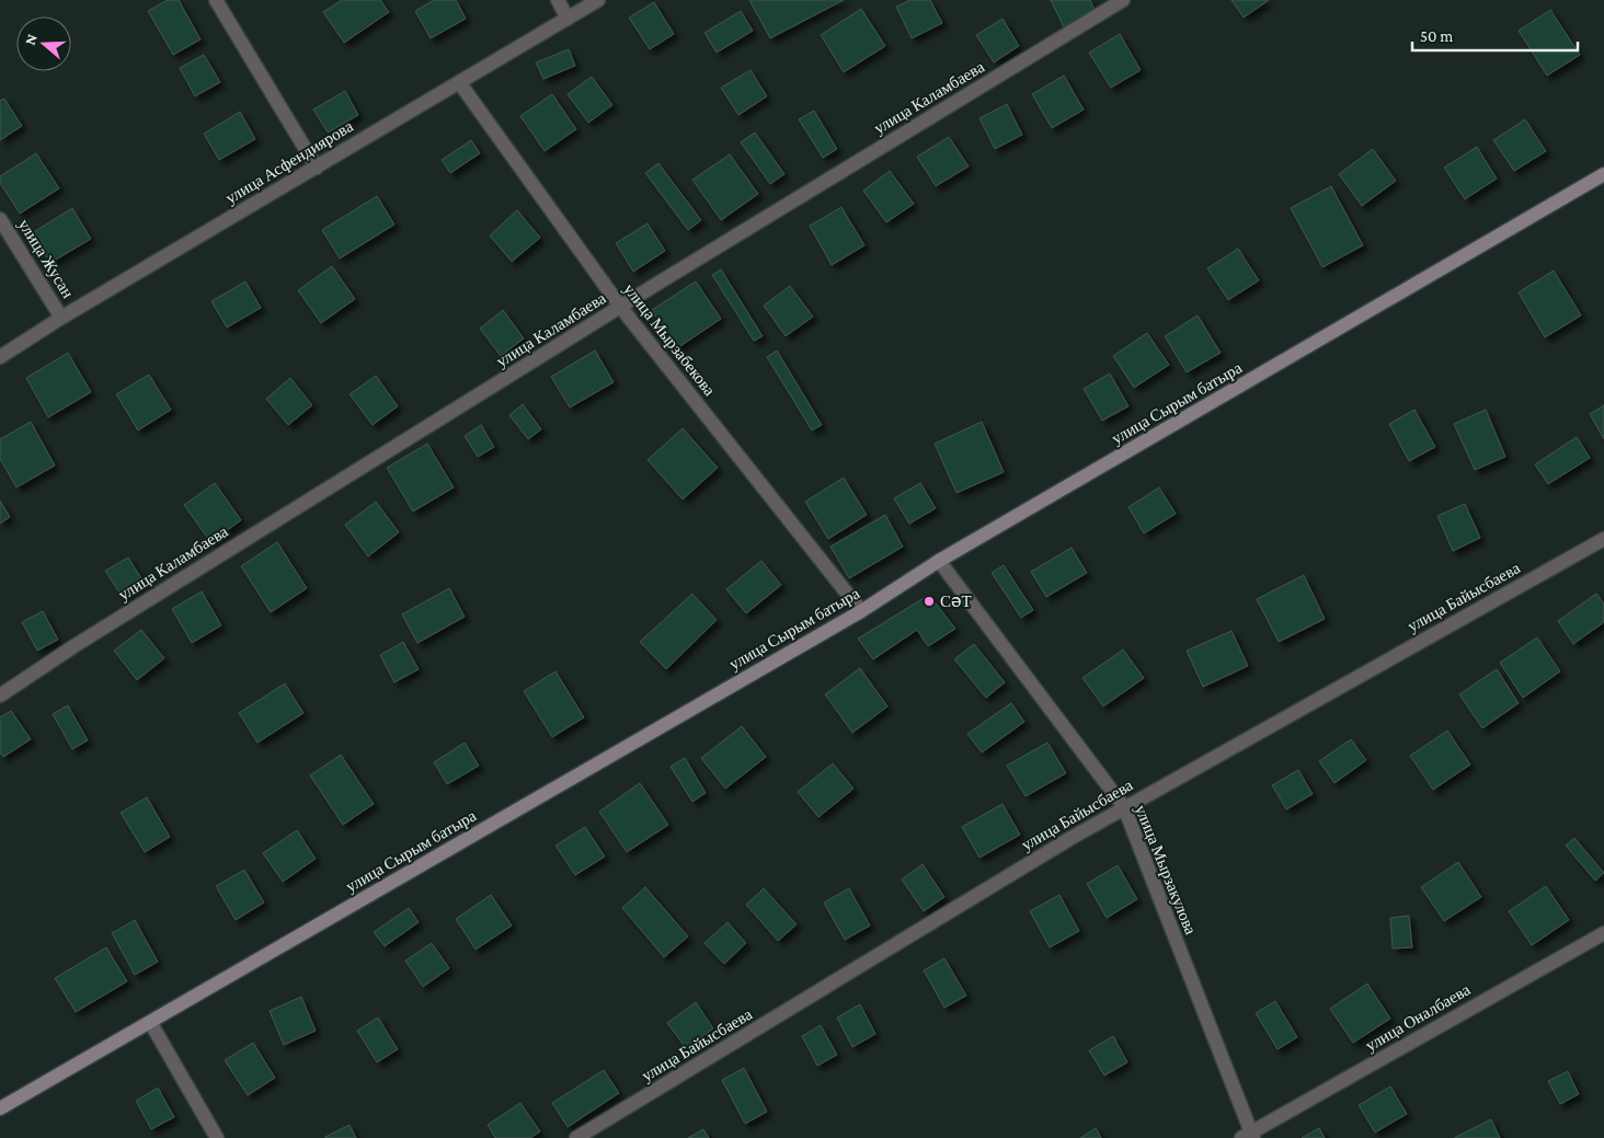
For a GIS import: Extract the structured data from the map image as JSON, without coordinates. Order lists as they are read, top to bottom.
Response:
{
  "streets": {
    "street": [
      "улица Каламбаева",
      "улица Асфендиярова",
      "улица Жусан",
      "улица Мырзабекова",
      "улица Сырым батыра",
      "улица Байысбаева",
      "улица Мырзакулова",
      "улица Оналбаева"
    ]
  },
  "crossings": [
    ["улица Каламбаева", "улица Мырзабекова"],
    ["улица Асфендиярова", "улица Жусан"],
    ["улица Асфендиярова", "улица Мырзабекова"],
    ["улица Мырзабекова", "улица Сырым батыра"],
    ["улица Сырым батыра", "улица Мырзакулова"],
    ["улица Байысбаева", "улица Мырзакулова"],
    ["улица Мырзакулова", "улица Оналбаева"]
  ],
  "places": ["СƏТ"],
  "scale_bar": "50 m",
  "north": "left"
}
